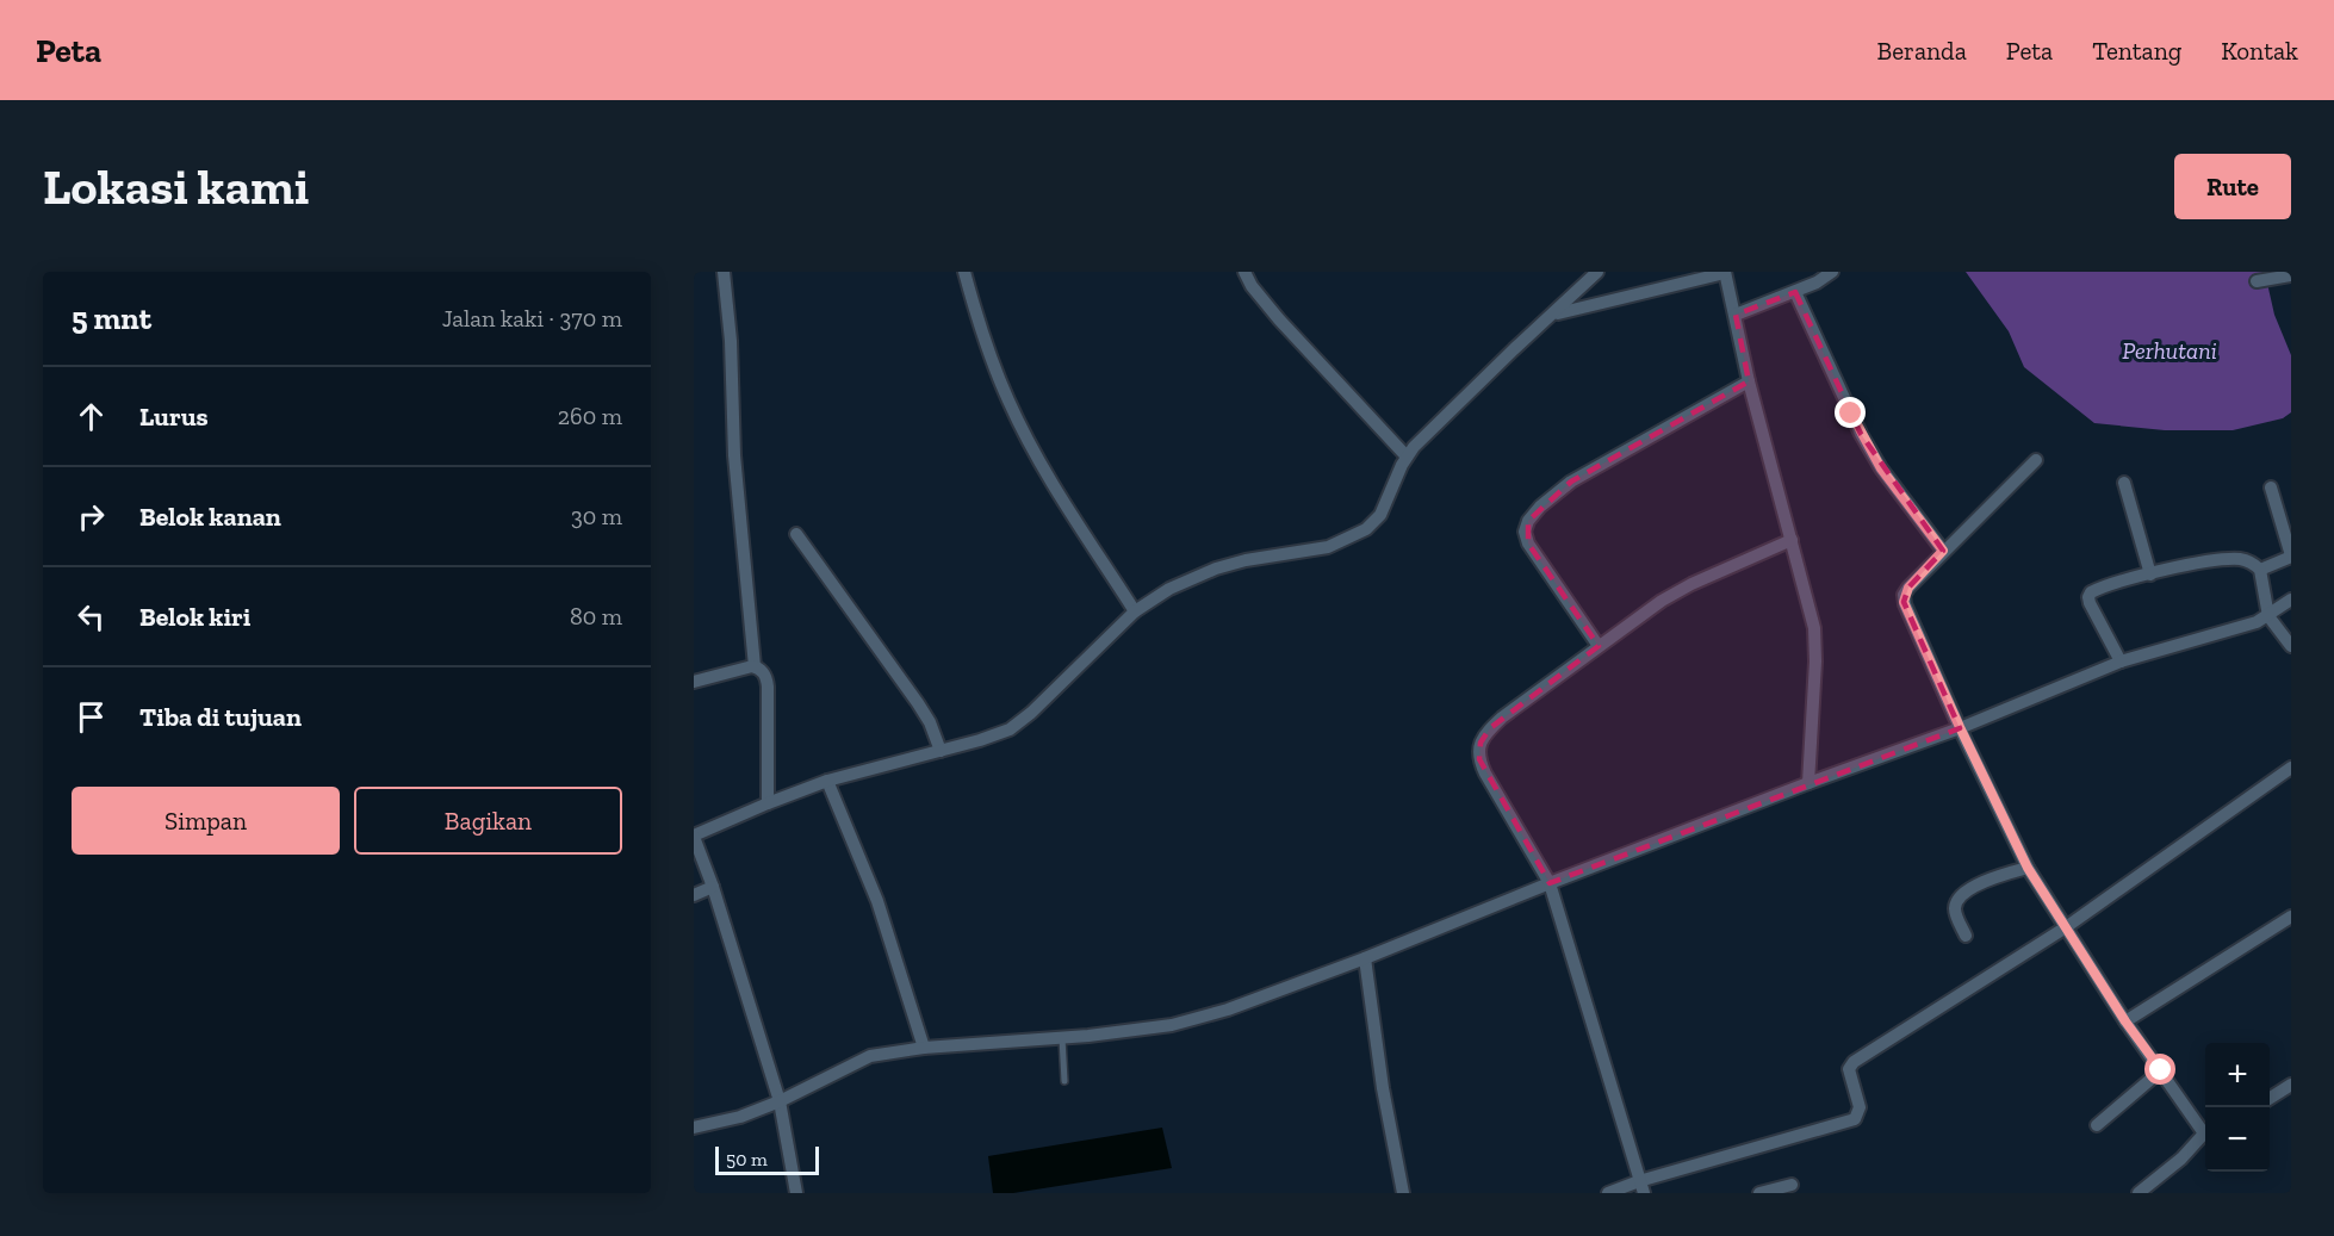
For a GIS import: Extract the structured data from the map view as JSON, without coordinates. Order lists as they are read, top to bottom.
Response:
{
  "parks": ["Perhutani"],
  "scale_bar": "50 m",
  "page": {
    "header": "Peta",
    "nav": [
      "Beranda",
      "Peta",
      "Tentang",
      "Kontak"
    ],
    "buttons": [
      "Rute",
      ["Simpan", "Bagikan"]
    ],
    "title": "Lokasi kami",
    "heading": ["5 mnt", "Jalan kaki · 370 m"],
    "list": [
      ["Lurus", "260 m"],
      ["Belok kanan", "30 m"],
      ["Belok kiri", "80 m"],
      "Tiba di tujuan"
    ],
    "map_buttons": ["+", "−"],
    "scale": "50 m"
  }
}
